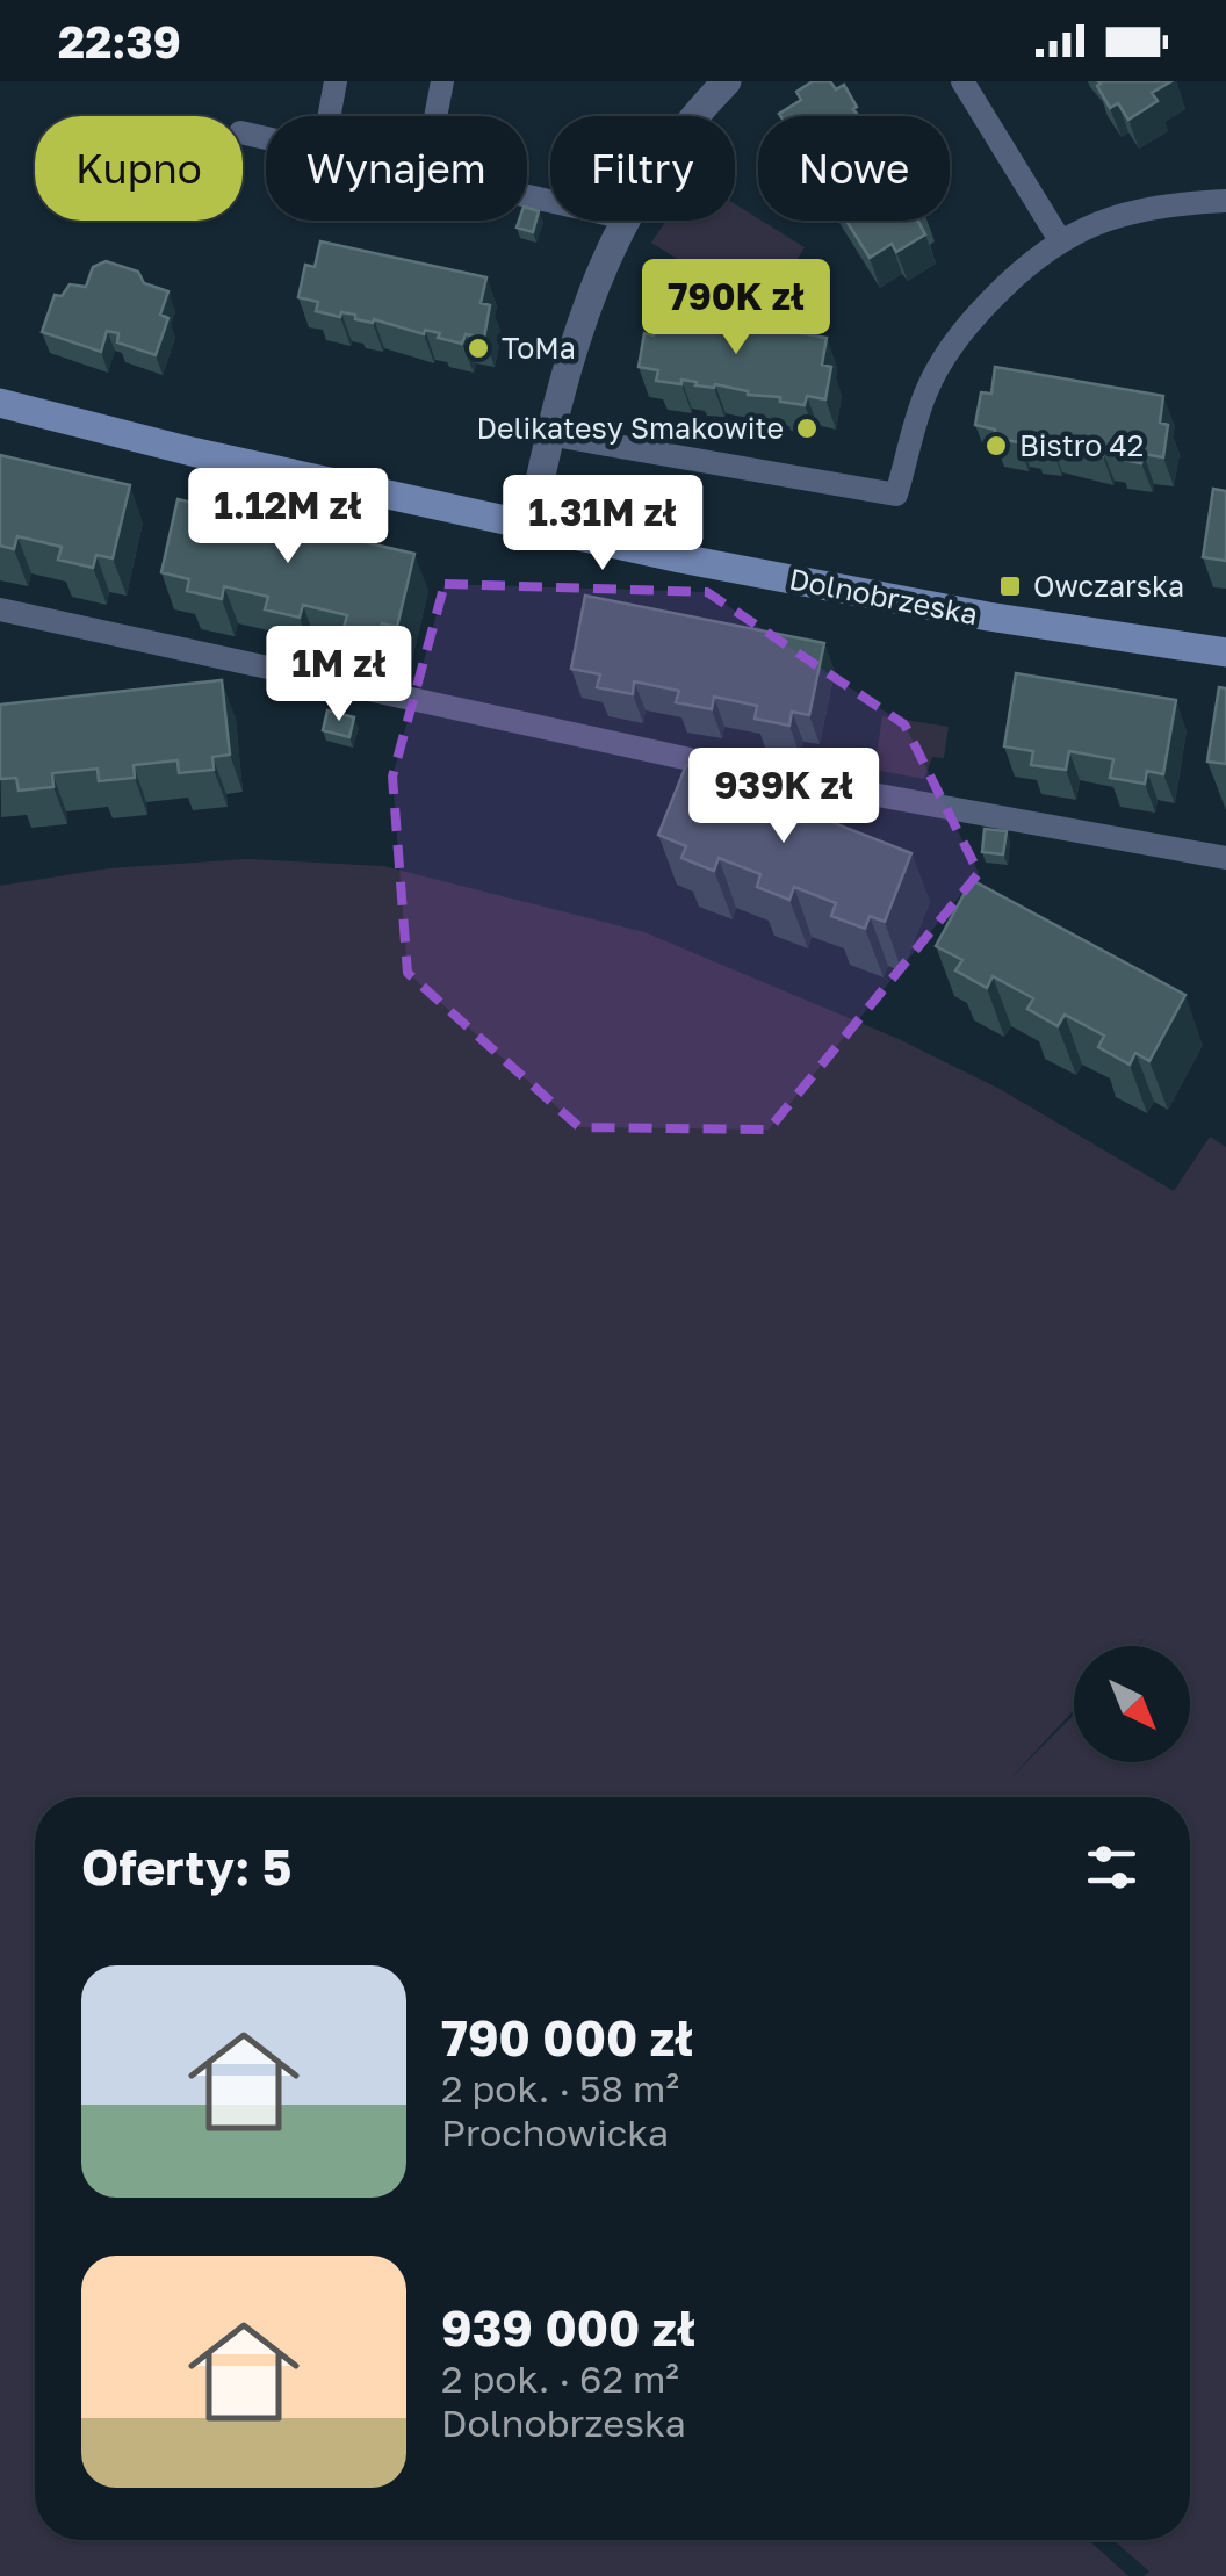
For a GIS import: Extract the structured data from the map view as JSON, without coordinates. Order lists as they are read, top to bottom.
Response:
{
  "streets": {
    "street": ["Dolnobrzeska"]
  },
  "places": {
    "other": ["ToMa", "Delikatesy Smakowite", "Bistro 42"],
    "transit": ["Owczarska"]
  },
  "north": "bottom right",
  "page": {
    "status": "22:39",
    "chip": [
      "Kupno",
      "Wynajem",
      "Filtry",
      "Nowe"
    ],
    "price": [
      "790K zł",
      "1.12M zł",
      "1.31M zł",
      "1M zł",
      "939K zł"
    ],
    "heading": "Oferty: 5",
    "list": [
      {
        "name": "790 000 zł",
        "note": "2 pok. · 58 m² · Prochowicka"
      },
      {
        "name": "939 000 zł",
        "note": "2 pok. · 62 m² · Dolnobrzeska"
      }
    ]
  }
}
